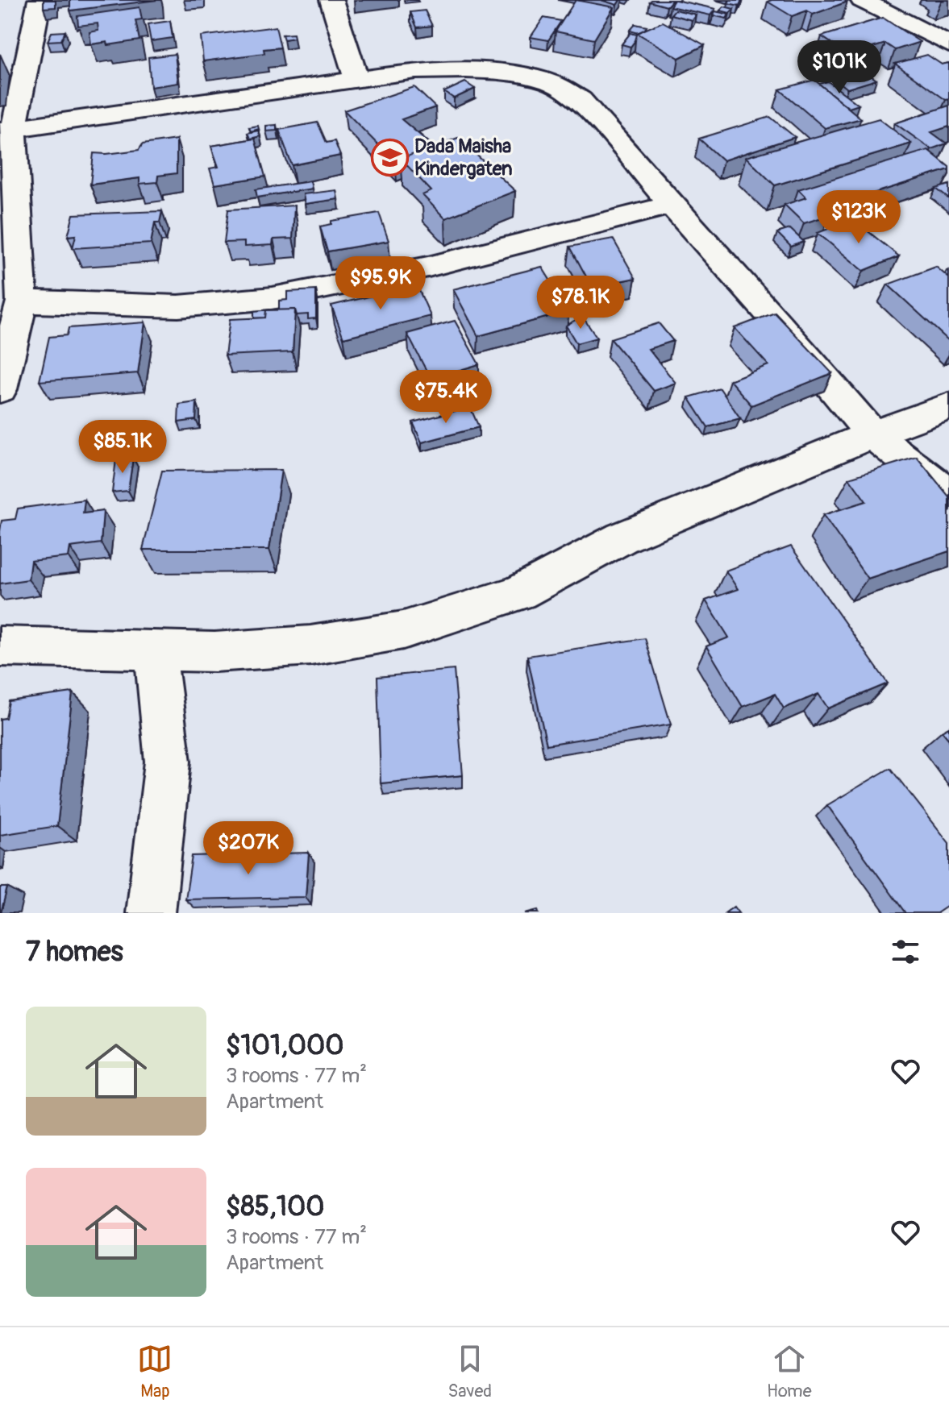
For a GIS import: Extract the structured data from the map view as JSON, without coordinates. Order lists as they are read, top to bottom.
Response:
{
  "places": {
    "school or university": ["Dada Maisha Kindergaten"]
  },
  "page": {
    "price": [
      "$101K",
      "$123K",
      "$95.9K",
      "$78.1K",
      "$75.4K",
      "$85.1K",
      "$207K"
    ],
    "heading": "7 homes",
    "list": [
      {
        "name": "$101,000",
        "note": "3 rooms · 77 m² · Apartment"
      },
      {
        "name": "$85,100",
        "note": "3 rooms · 77 m² · Apartment"
      }
    ],
    "tabs": ["Map", "Saved", "Home"]
  }
}
